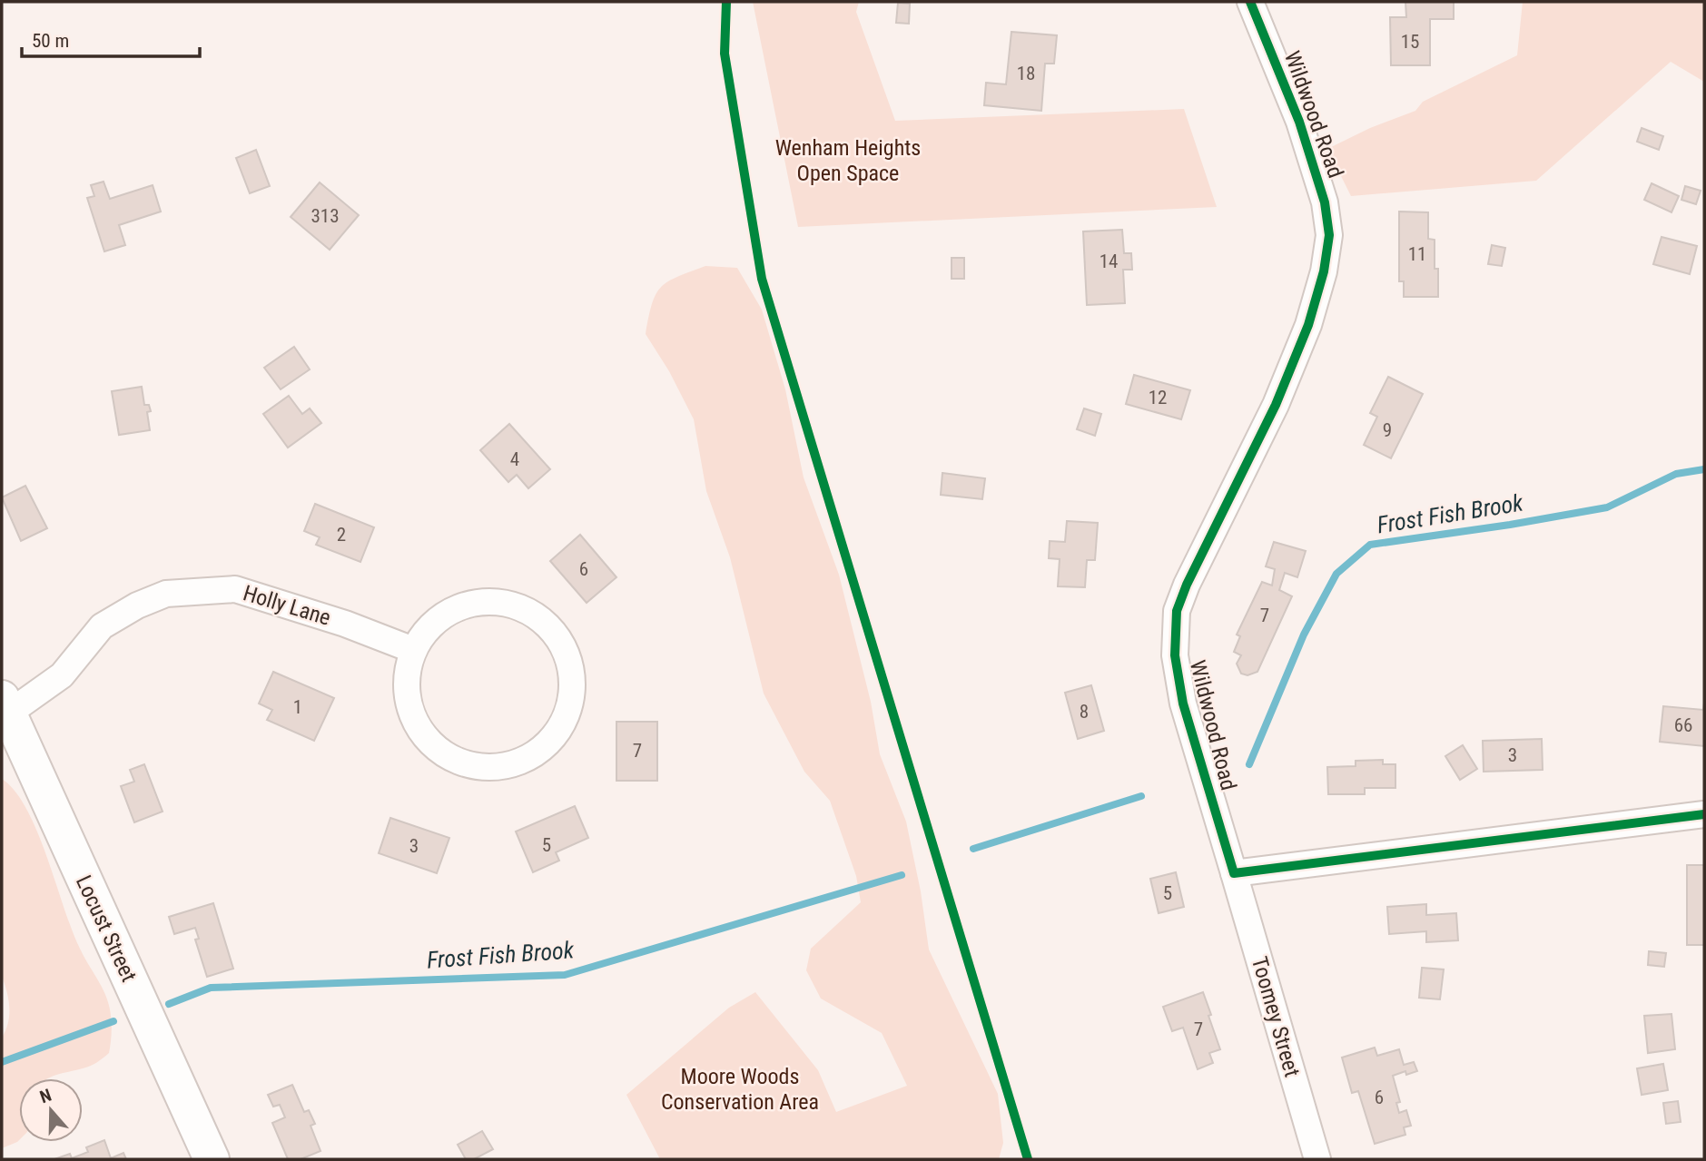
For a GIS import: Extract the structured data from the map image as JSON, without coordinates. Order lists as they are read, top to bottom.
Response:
{
  "streets": {
    "main road": ["Locust Street"],
    "street": ["Wildwood Road", "Holly Lane", "Toomey Street"]
  },
  "crossings": [
    ["Wildwood Road", "Toomey Street"],
    ["Holly Lane", "Locust Street"]
  ],
  "water": ["Frost Fish Brook"],
  "parks": ["Wenham Heights Open Space", "Moore Woods Conservation Area"],
  "house_numbers": [
    "15",
    "18",
    "313",
    "11",
    "14",
    "12",
    "9",
    "4",
    "2",
    "6",
    "7",
    "1",
    "8",
    "66",
    "7",
    "3",
    "5",
    "3",
    "5",
    "7",
    "6"
  ],
  "scale_bar": "50 m",
  "north": "top"
}
